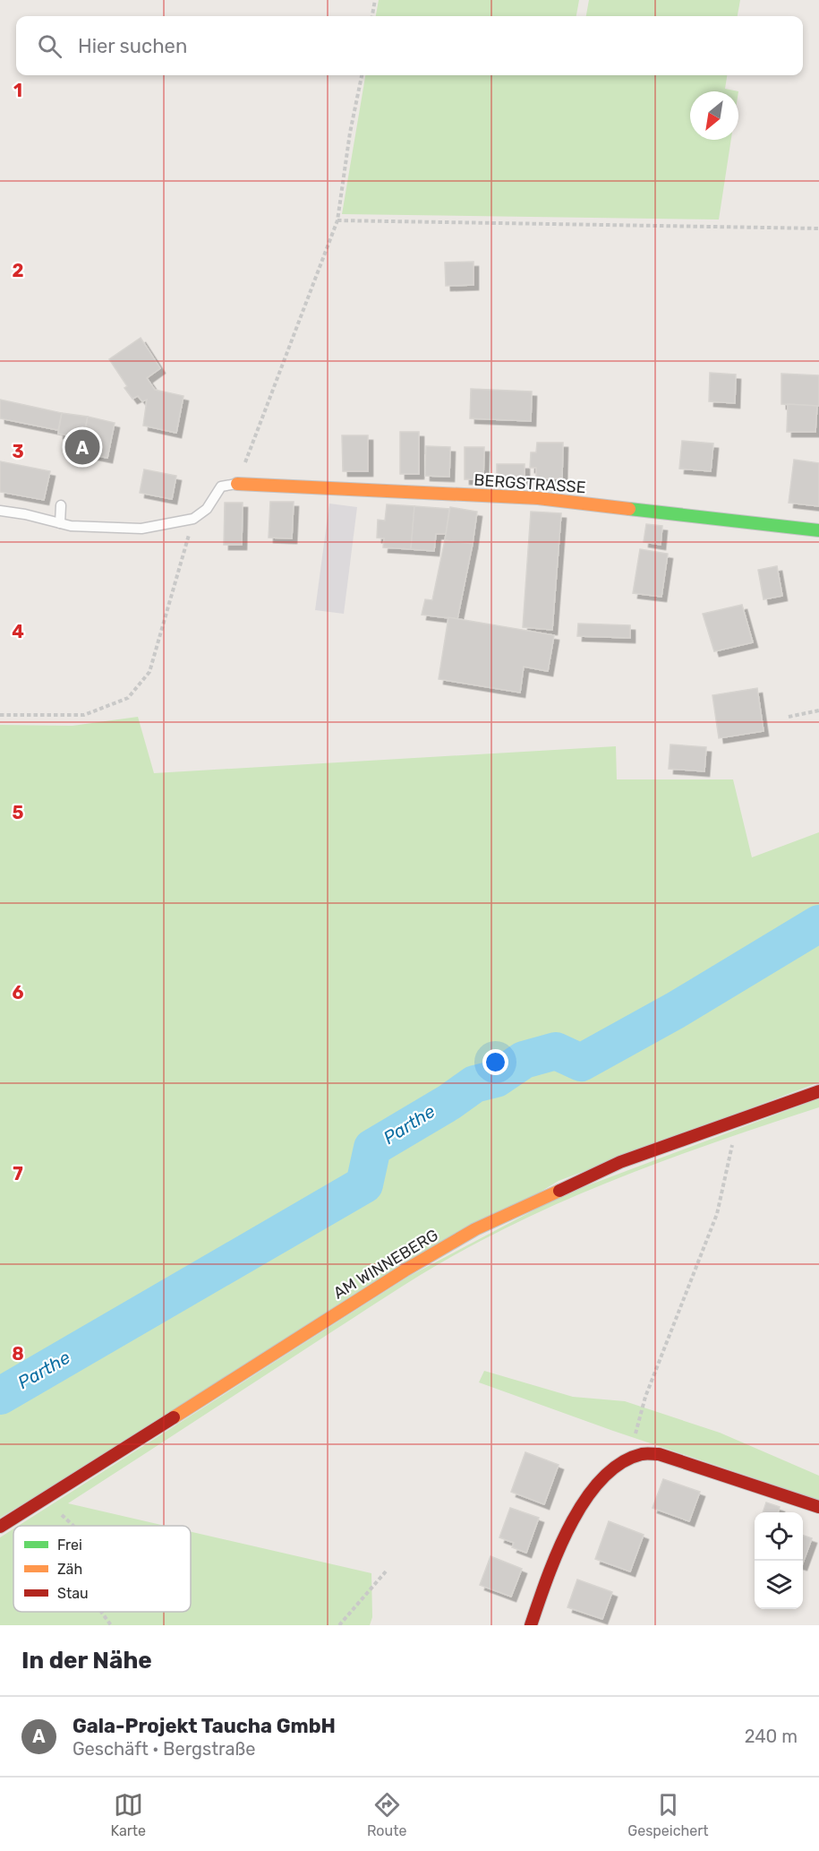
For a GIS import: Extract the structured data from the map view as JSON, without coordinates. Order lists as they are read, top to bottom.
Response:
{
  "streets": {
    "street": ["BERGSTRASSE", "AM WINNEBERG"]
  },
  "water": ["Parthe"],
  "legend": ["Frei", "Zäh", "Stau"],
  "north": "bottom left",
  "page": {
    "search": "Hier suchen",
    "pins": "A",
    "heading": "In der Nähe",
    "list": [
      {
        "mark": "A",
        "name": "Gala-Projekt Taucha GmbH",
        "note": "Geschäft · Bergstraße",
        "value": "240 m"
      }
    ],
    "nav": ["Karte", "Route", "Gespeichert"]
  },
  "grid": {
    "rows": [
      "1",
      "2",
      "3",
      "4",
      "5",
      "6",
      "7",
      "8"
    ]
  }
}
